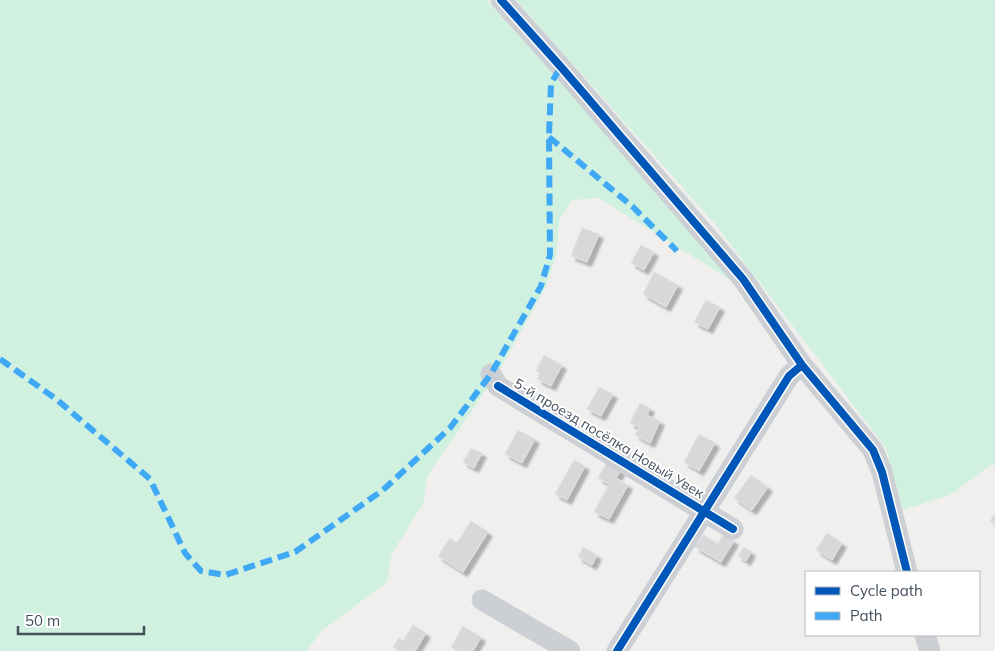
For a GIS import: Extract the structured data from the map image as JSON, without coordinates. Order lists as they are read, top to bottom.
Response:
{
  "streets": {
    "street": ["5-й проезд посёлка Новый Увек"]
  },
  "legend": ["Cycle path", "Path"],
  "scale_bar": "50 m"
}
